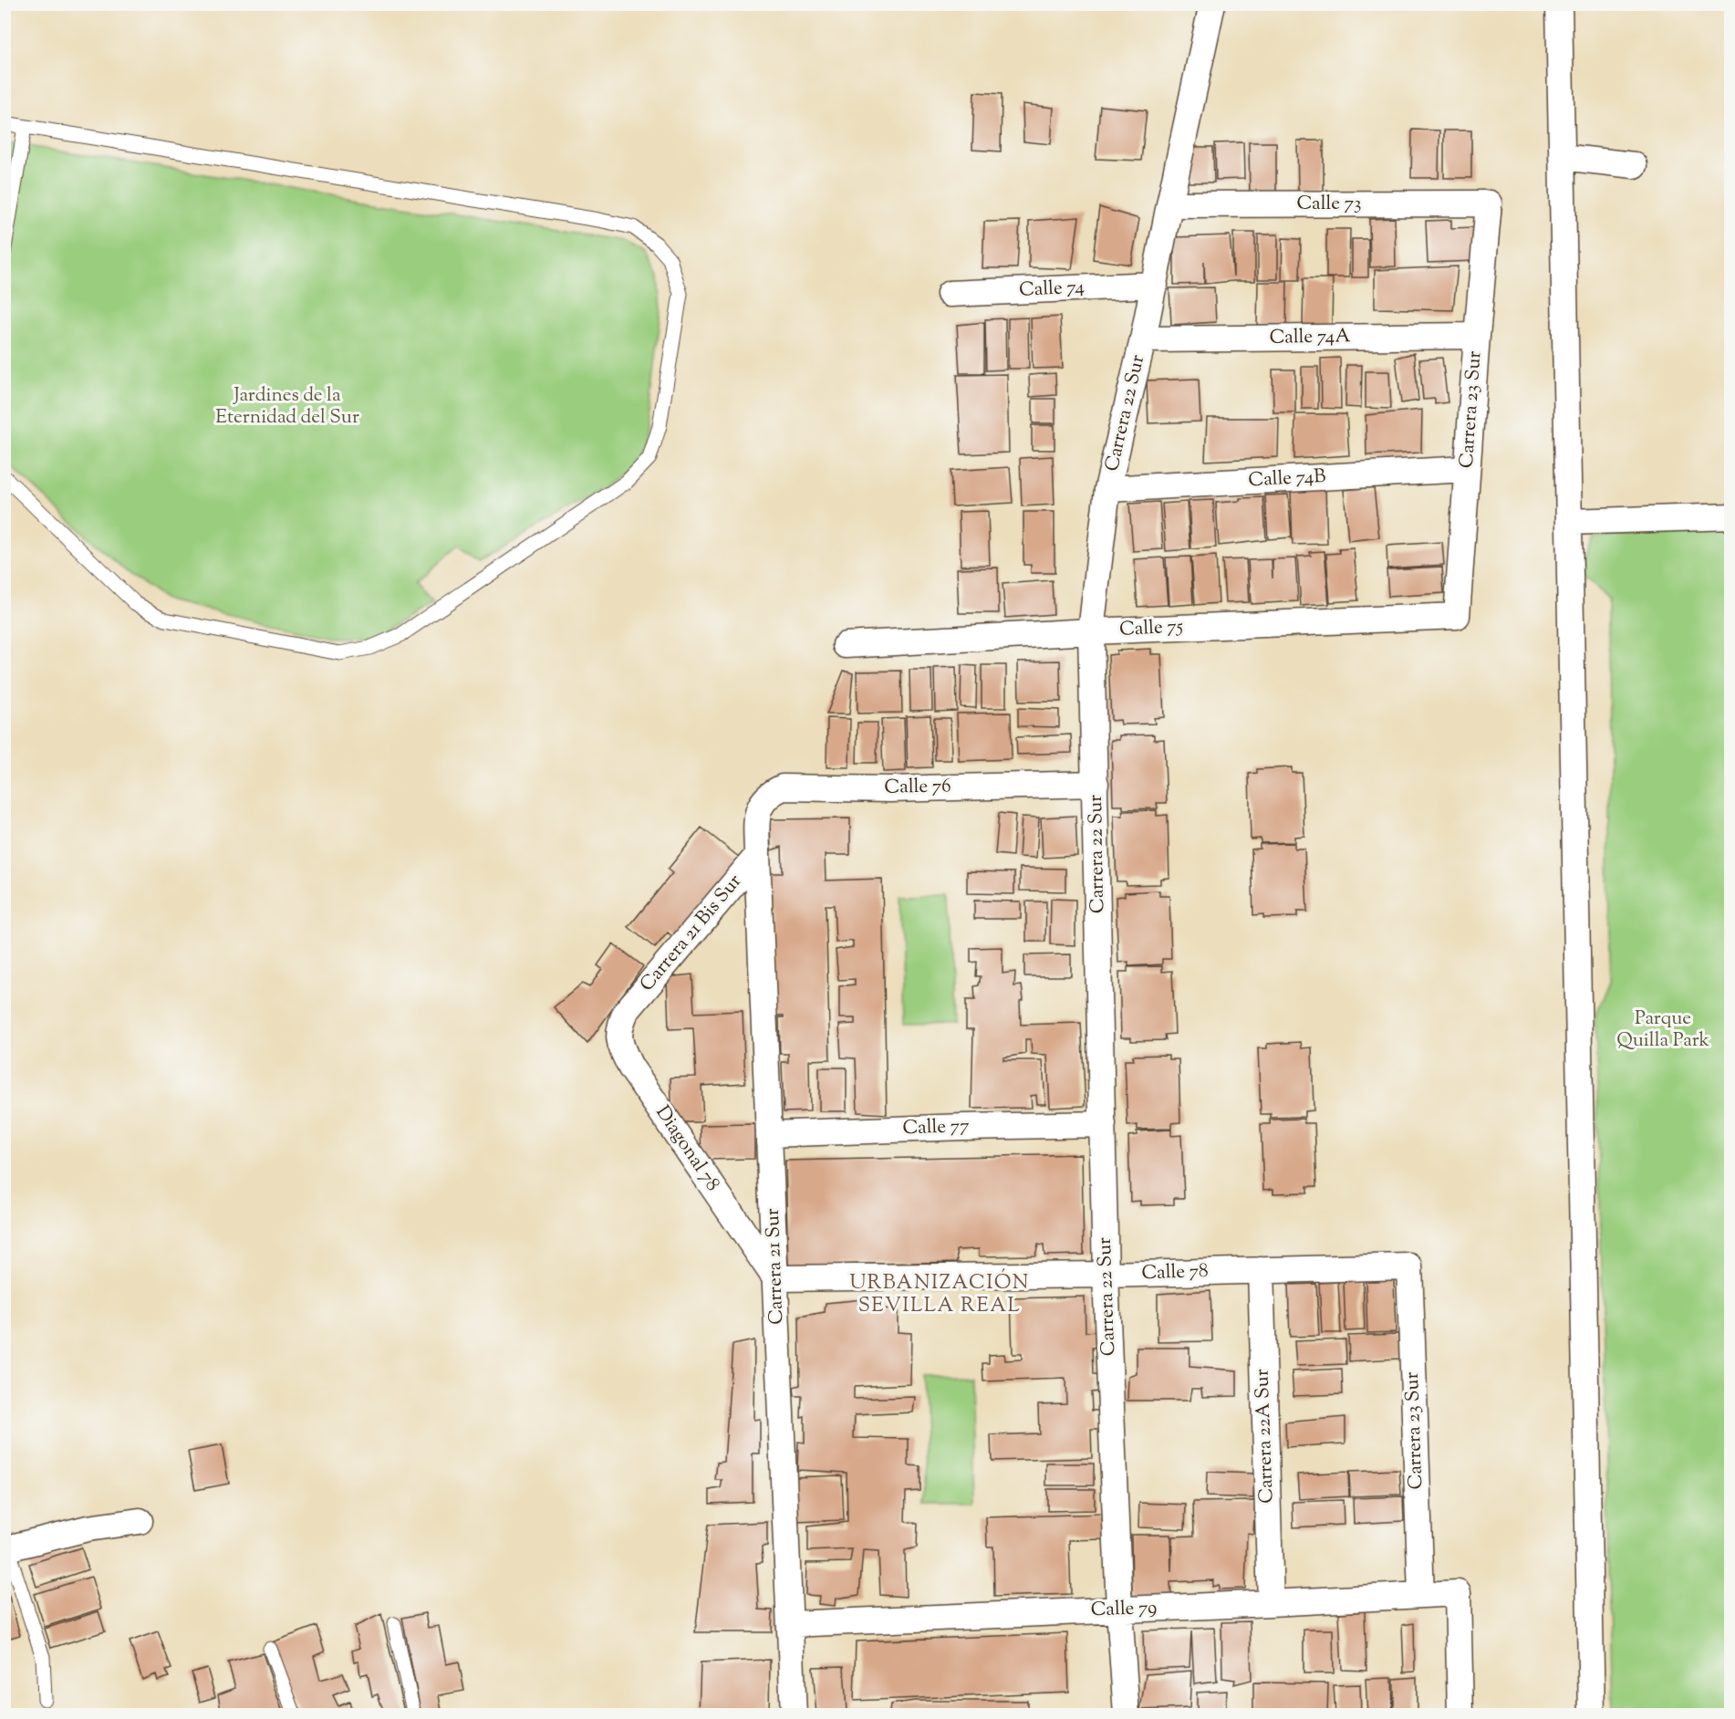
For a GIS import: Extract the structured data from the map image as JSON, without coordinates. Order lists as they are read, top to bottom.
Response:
{
  "streets": {
    "street": [
      "Calle 73",
      "Calle 74",
      "Calle 74A",
      "Carrera 23 Sur",
      "Carrera 22 Sur",
      "Calle 74B",
      "Calle 75",
      "Calle 76",
      "Carrera 21 Bis Sur",
      "Calle 77",
      "Diagonal 78",
      "Carrera 21 Sur",
      "Calle 78",
      "Carrera 22A Sur",
      "Calle 79"
    ]
  },
  "crossings": [
    ["Calle 73", "Carrera 23 Sur"],
    ["Calle 73", "Carrera 22 Sur"],
    ["Calle 74", "Carrera 22 Sur"],
    ["Calle 74A", "Carrera 23 Sur"],
    ["Calle 74A", "Carrera 22 Sur"],
    ["Carrera 23 Sur", "Calle 74B"],
    ["Carrera 23 Sur", "Calle 75"],
    ["Carrera 23 Sur", "Calle 78"],
    ["Carrera 23 Sur", "Calle 79"],
    ["Carrera 22 Sur", "Calle 74B"],
    ["Carrera 22 Sur", "Calle 75"],
    ["Carrera 22 Sur", "Calle 76"],
    ["Carrera 22 Sur", "Calle 77"],
    ["Carrera 22 Sur", "Calle 78"],
    ["Carrera 22 Sur", "Calle 79"],
    ["Calle 76", "Carrera 21 Sur"],
    ["Carrera 21 Bis Sur", "Diagonal 78"],
    ["Carrera 21 Bis Sur", "Carrera 21 Sur"],
    ["Calle 77", "Carrera 21 Sur"],
    ["Diagonal 78", "Carrera 21 Sur"],
    ["Diagonal 78", "Calle 78"],
    ["Carrera 21 Sur", "Calle 78"],
    ["Carrera 21 Sur", "Calle 79"],
    ["Calle 78", "Carrera 22A Sur"],
    ["Carrera 22A Sur", "Calle 79"]
  ],
  "districts": ["URBANIZACIÓN SEVILLA REAL"],
  "parks": ["Jardines de la Eternidad del Sur", "Parque Quilla Park"]
}
